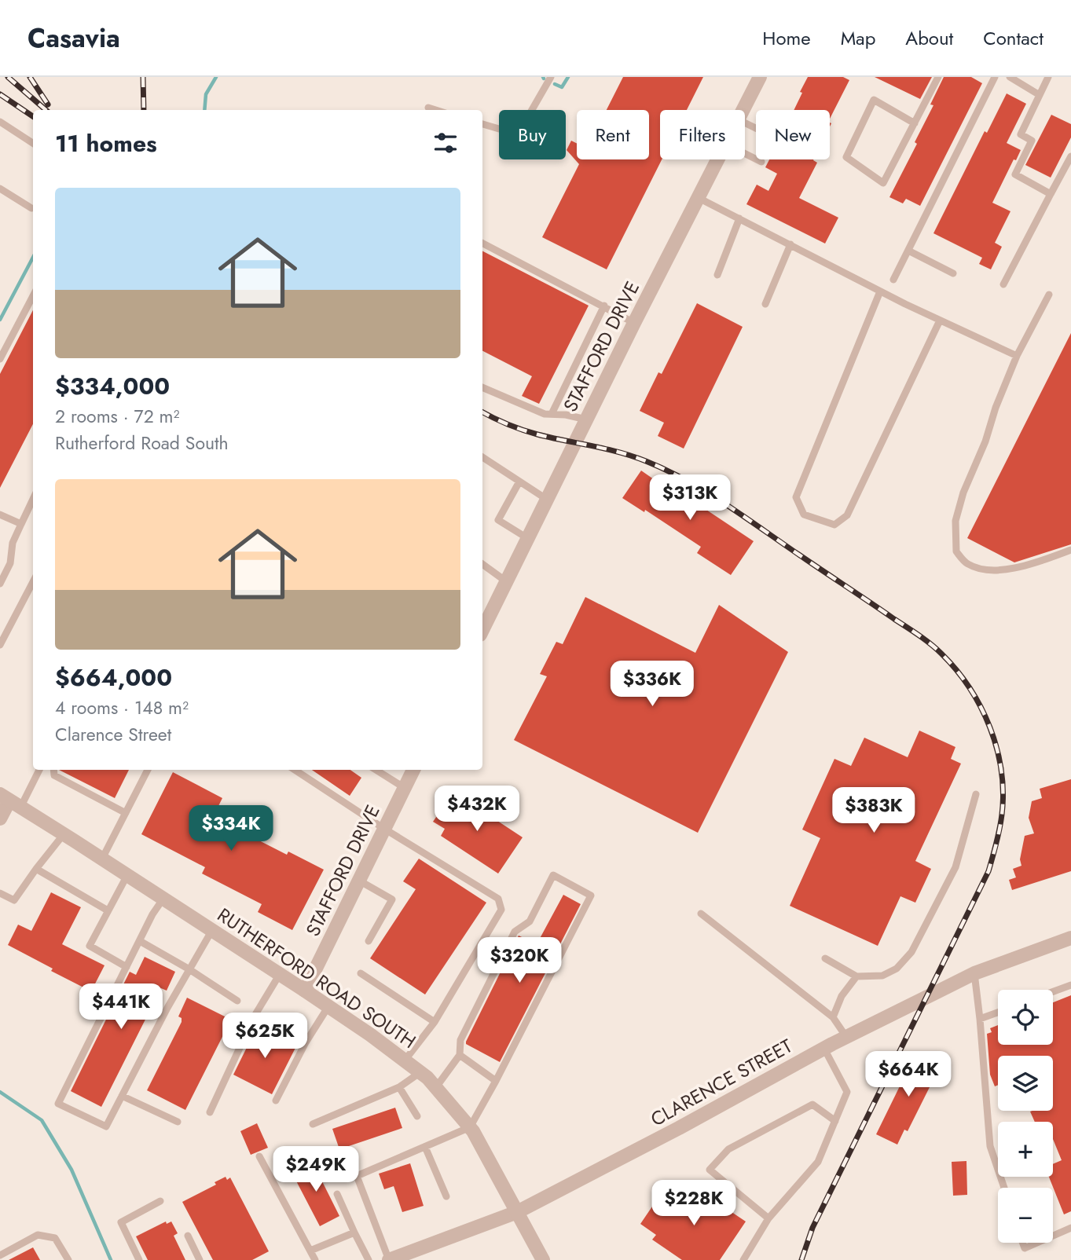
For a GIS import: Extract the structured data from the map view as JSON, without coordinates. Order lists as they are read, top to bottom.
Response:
{
  "streets": {
    "street": ["STAFFORD DRIVE", "RUTHERFORD ROAD SOUTH", "CLARENCE STREET"]
  },
  "crossings": [
    ["STAFFORD DRIVE", "RUTHERFORD ROAD SOUTH"],
    ["RUTHERFORD ROAD SOUTH", "CLARENCE STREET"]
  ],
  "page": {
    "header": "Casavia",
    "nav": [
      "Home",
      "Map",
      "About",
      "Contact"
    ],
    "chip": [
      "Buy",
      "Rent",
      "Filters",
      "New"
    ],
    "heading": "11 homes",
    "list": [
      {
        "name": "$334,000",
        "note": "2 rooms · 72 m² · Rutherford Road South"
      },
      {
        "name": "$664,000",
        "note": "4 rooms · 148 m² · Clarence Street"
      }
    ],
    "price": [
      "$313K",
      "$336K",
      "$432K",
      "$383K",
      "$334K",
      "$320K",
      "$441K",
      "$625K",
      "$664K",
      "$249K",
      "$228K"
    ],
    "map_buttons": ["+", "−"]
  }
}
